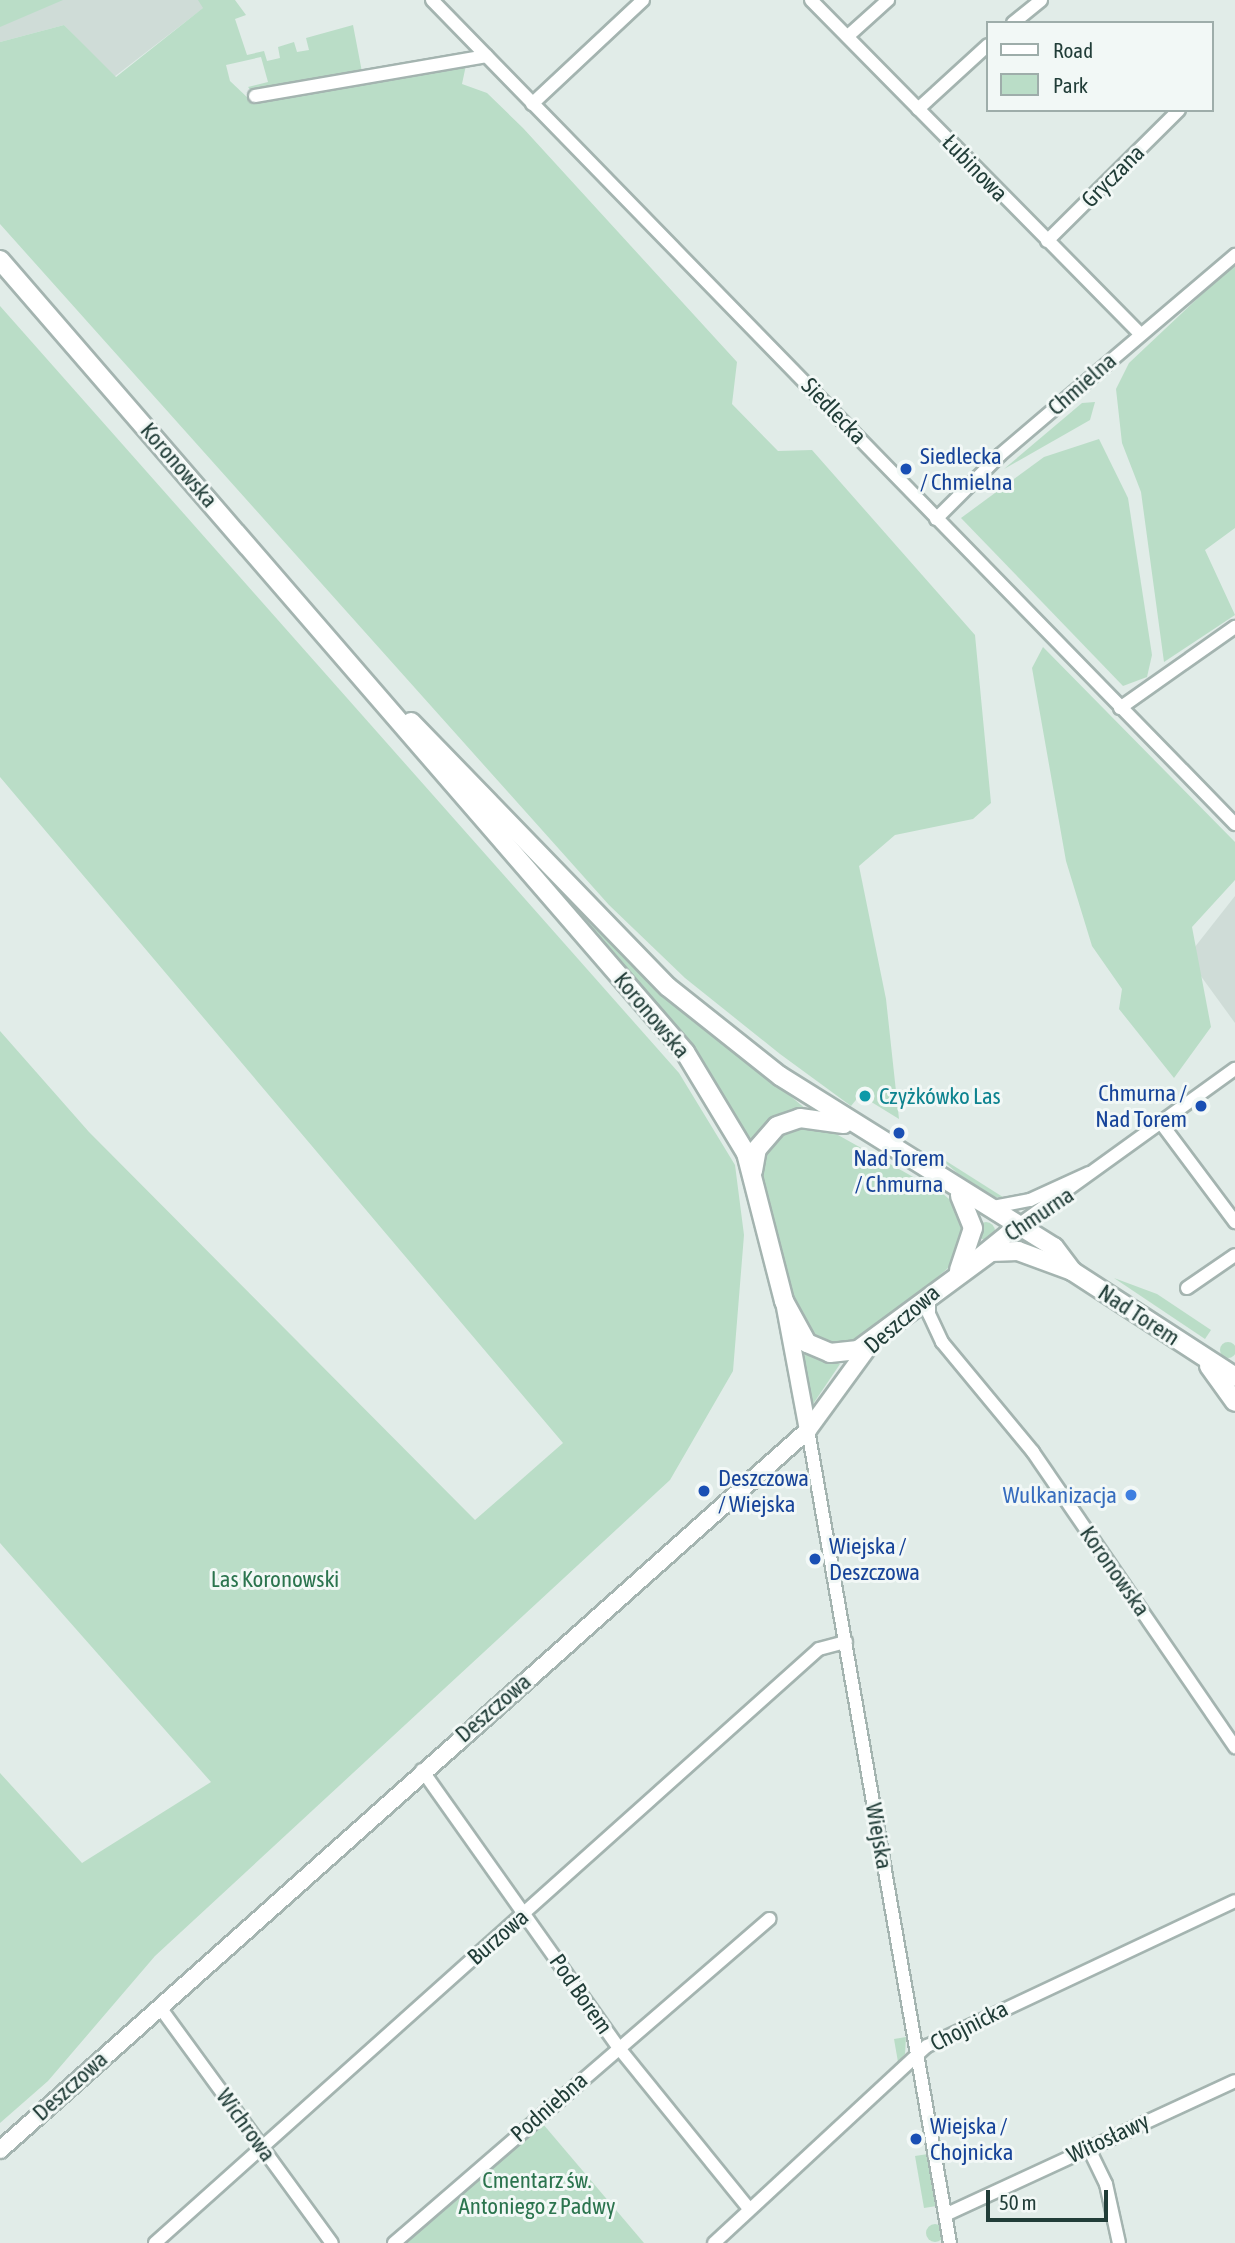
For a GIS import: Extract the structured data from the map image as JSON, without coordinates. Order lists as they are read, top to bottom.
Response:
{
  "streets": {
    "main road": ["Koronowska", "Nad Torem", "Deszczowa"],
    "street": [
      "Łubinowa",
      "Gryczana",
      "Chmielna",
      "Siedlecka",
      "Chmurna",
      "Wiejska",
      "Burzowa",
      "Pod Borem",
      "Chojnicka",
      "Podniebna",
      "Wichrowa",
      "Witosławy"
    ]
  },
  "crossings": [
    ["Łubinowa", "Gryczana"],
    ["Łubinowa", "Chmielna"],
    ["Chmielna", "Siedlecka"],
    ["Koronowska", "Chmurna"],
    ["Koronowska", "Nad Torem"],
    ["Koronowska", "Deszczowa"],
    ["Koronowska", "Wiejska"],
    ["Chmurna", "Nad Torem"],
    ["Chmurna", "Deszczowa"],
    ["Nad Torem", "Deszczowa"],
    ["Deszczowa", "Wiejska"],
    ["Deszczowa", "Pod Borem"],
    ["Deszczowa", "Wichrowa"],
    ["Wiejska", "Burzowa"],
    ["Wiejska", "Chojnicka"],
    ["Wiejska", "Witosławy"],
    ["Burzowa", "Pod Borem"],
    ["Burzowa", "Wichrowa"],
    ["Pod Borem", "Chojnicka"],
    ["Pod Borem", "Podniebna"]
  ],
  "parks": ["Las Koronowski", "Cmentarz św. Antoniego z Padwy"],
  "places": [
    "Siedlecka / Chmielna",
    "Czyżkówko Las",
    "Chmurna / Nad Torem",
    "Nad Torem / Chmurna",
    "Deszczowa / Wiejska",
    "Wulkanizacja",
    "Wiejska / Deszczowa",
    "Wiejska / Chojnicka"
  ],
  "legend": ["Road", "Park"],
  "scale_bar": "50 m"
}
